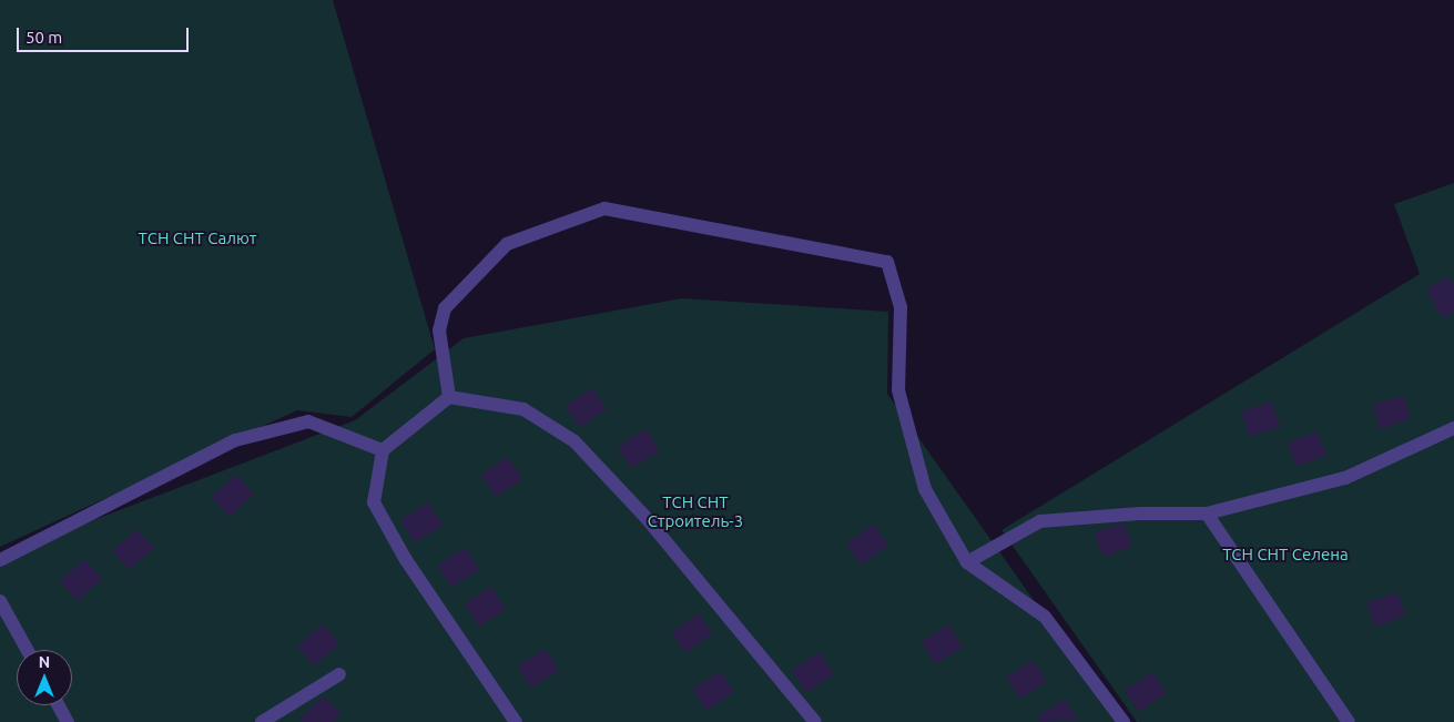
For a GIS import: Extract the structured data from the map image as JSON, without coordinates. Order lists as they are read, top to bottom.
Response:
{
  "parks": ["ТСН СНТ Салют", "ТСН СНТ Строитель-3", "ТСН СНТ Селена"],
  "scale_bar": "50 m",
  "north": "top"
}
